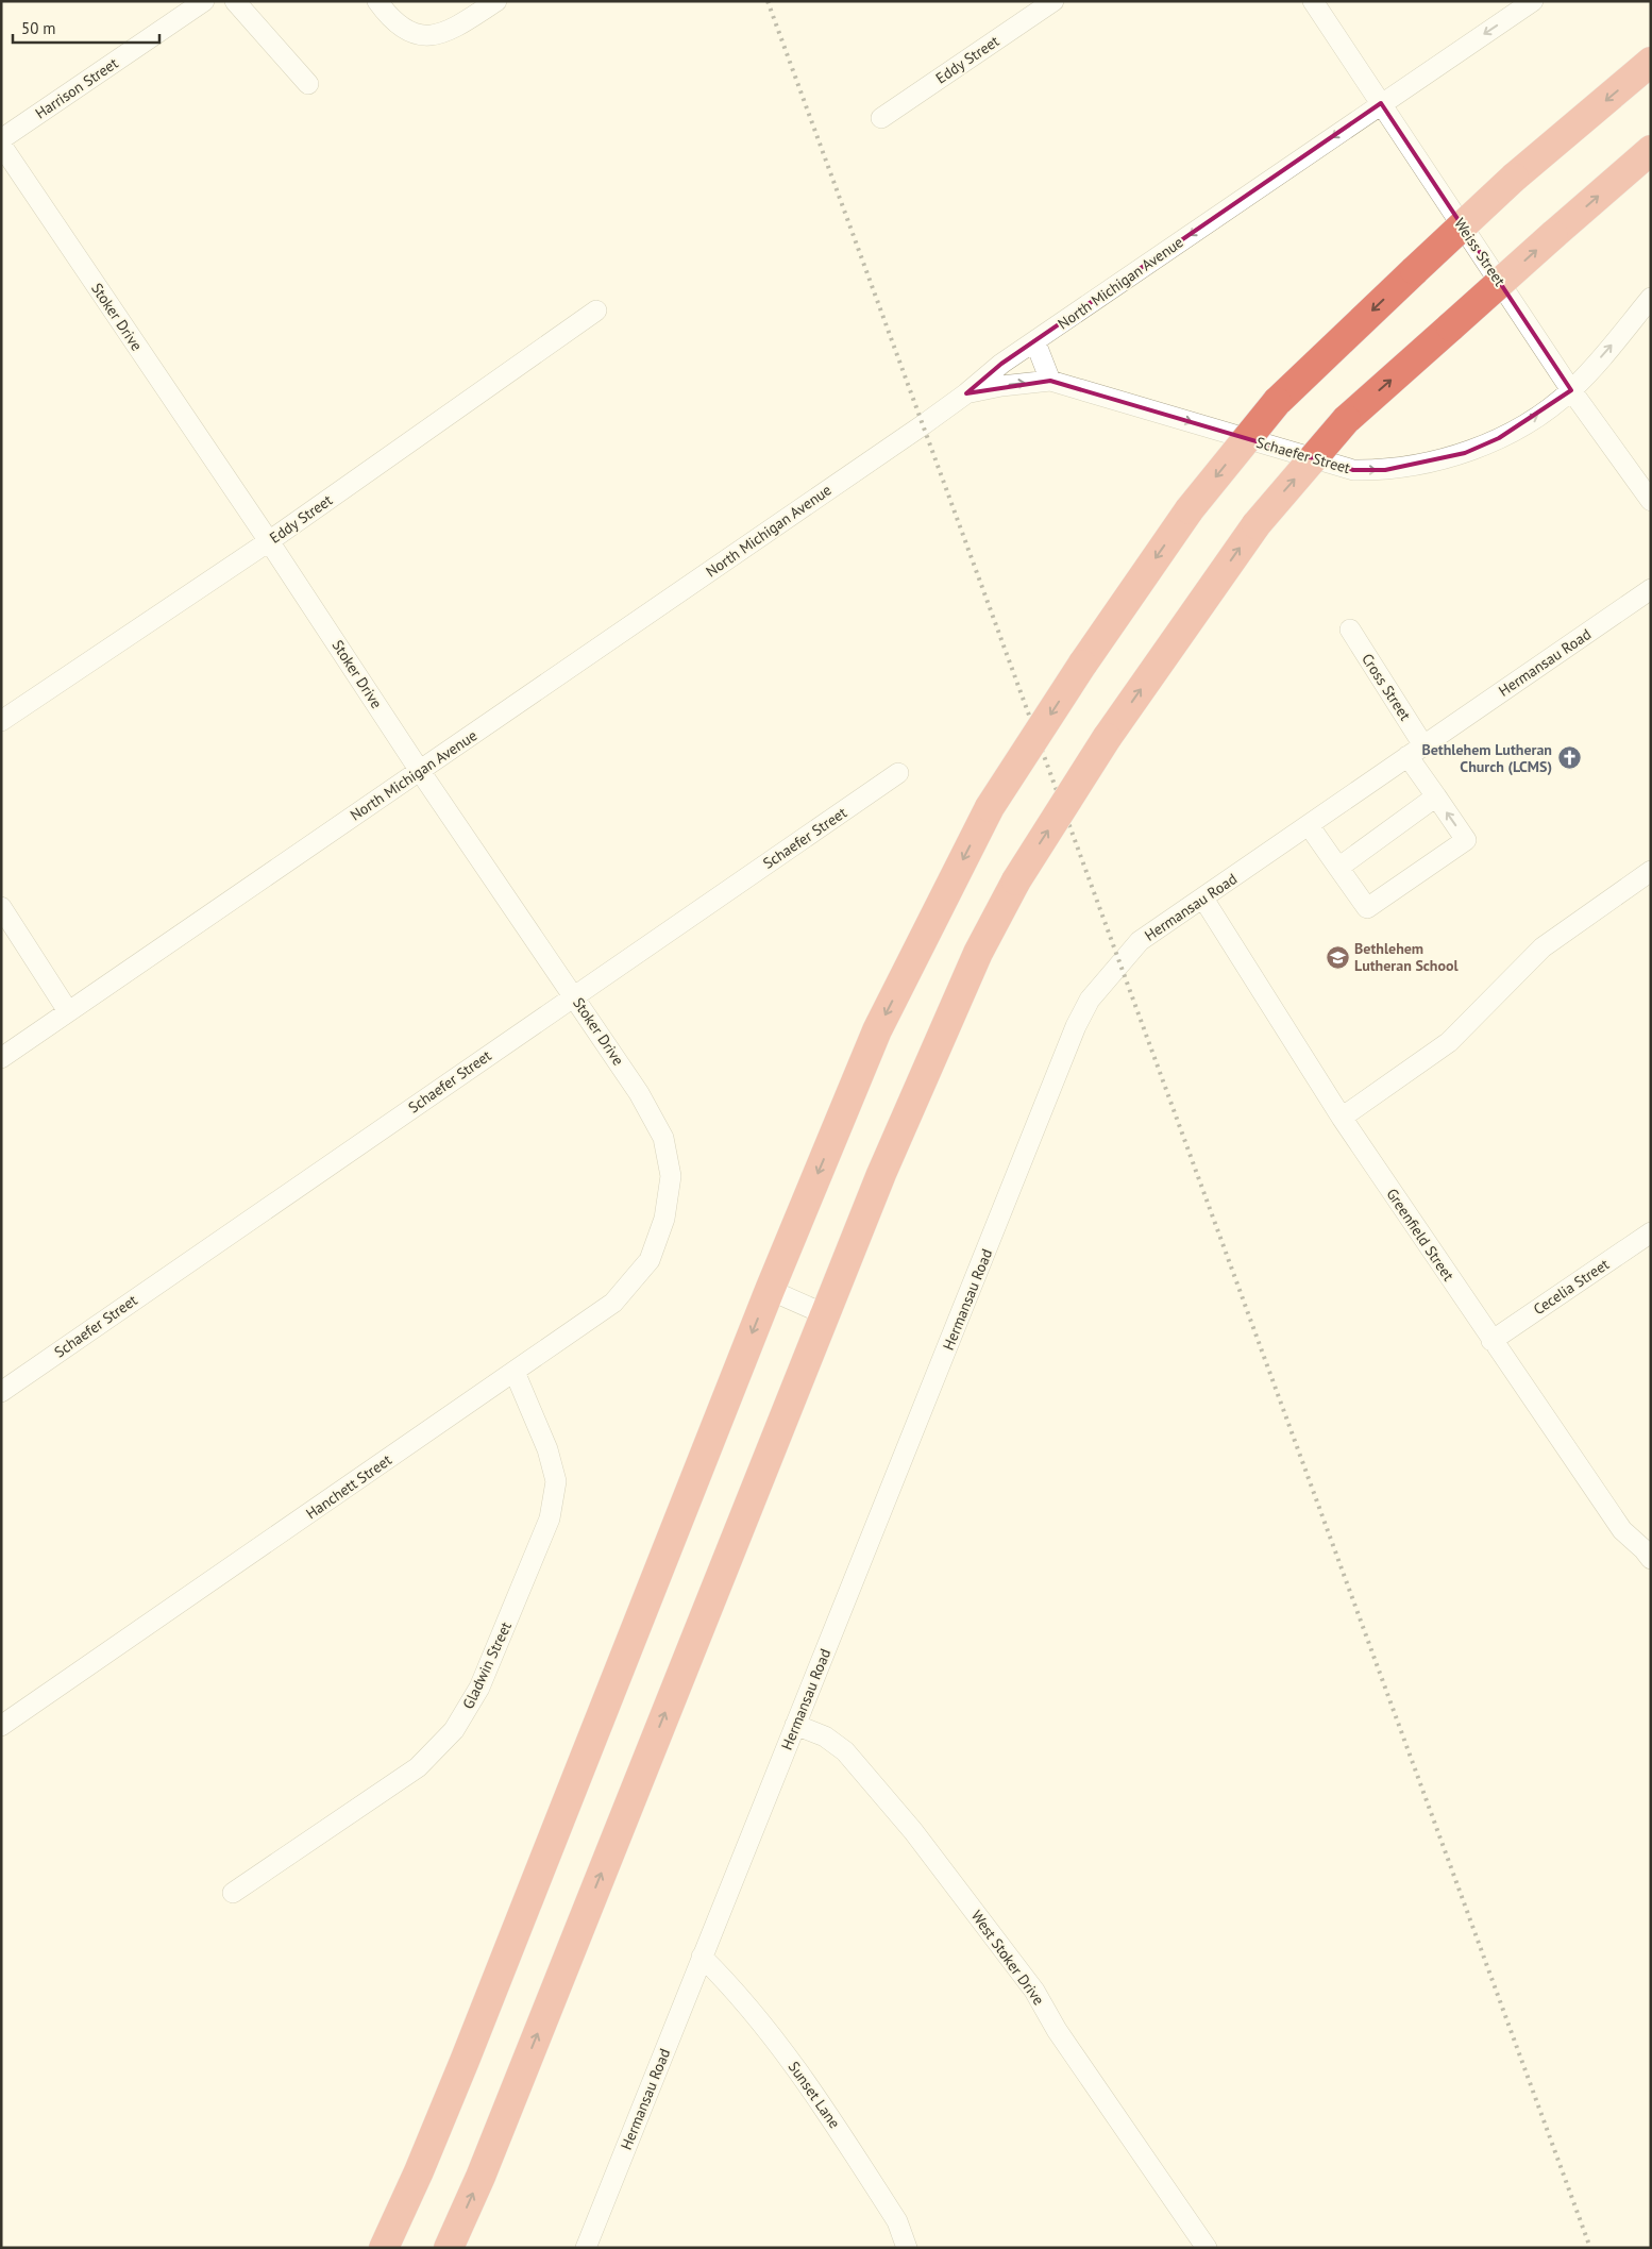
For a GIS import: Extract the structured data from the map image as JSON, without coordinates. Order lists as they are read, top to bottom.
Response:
{
  "streets": {
    "street": [
      "Eddy Street",
      "Harrison Street",
      "Weiss Street",
      "North Michigan Avenue",
      "Stoker Drive",
      "Schaefer Street",
      "Hermansau Road",
      "Cross Street",
      "Greenfield Street",
      "Cecelia Street",
      "Hanchett Street",
      "Gladwin Street",
      "West Stoker Drive",
      "Sunset Lane"
    ]
  },
  "crossings": [
    ["Eddy Street", "Stoker Drive"],
    ["Weiss Street", "North Michigan Avenue"],
    ["Weiss Street", "Schaefer Street"],
    ["North Michigan Avenue", "Stoker Drive"],
    ["North Michigan Avenue", "Schaefer Street"],
    ["Stoker Drive", "Schaefer Street"],
    ["Stoker Drive", "Hanchett Street"],
    ["Hermansau Road", "Cross Street"],
    ["Hermansau Road", "Greenfield Street"],
    ["Hermansau Road", "West Stoker Drive"],
    ["Hermansau Road", "Sunset Lane"],
    ["Greenfield Street", "Cecelia Street"],
    ["Hanchett Street", "Gladwin Street"]
  ],
  "one_way": ["Schaefer Street"],
  "places": {
    "church": ["Bethlehem Lutheran Church (LCMS)"],
    "school or university": ["Bethlehem Lutheran School"]
  },
  "scale_bar": "50 m"
}
